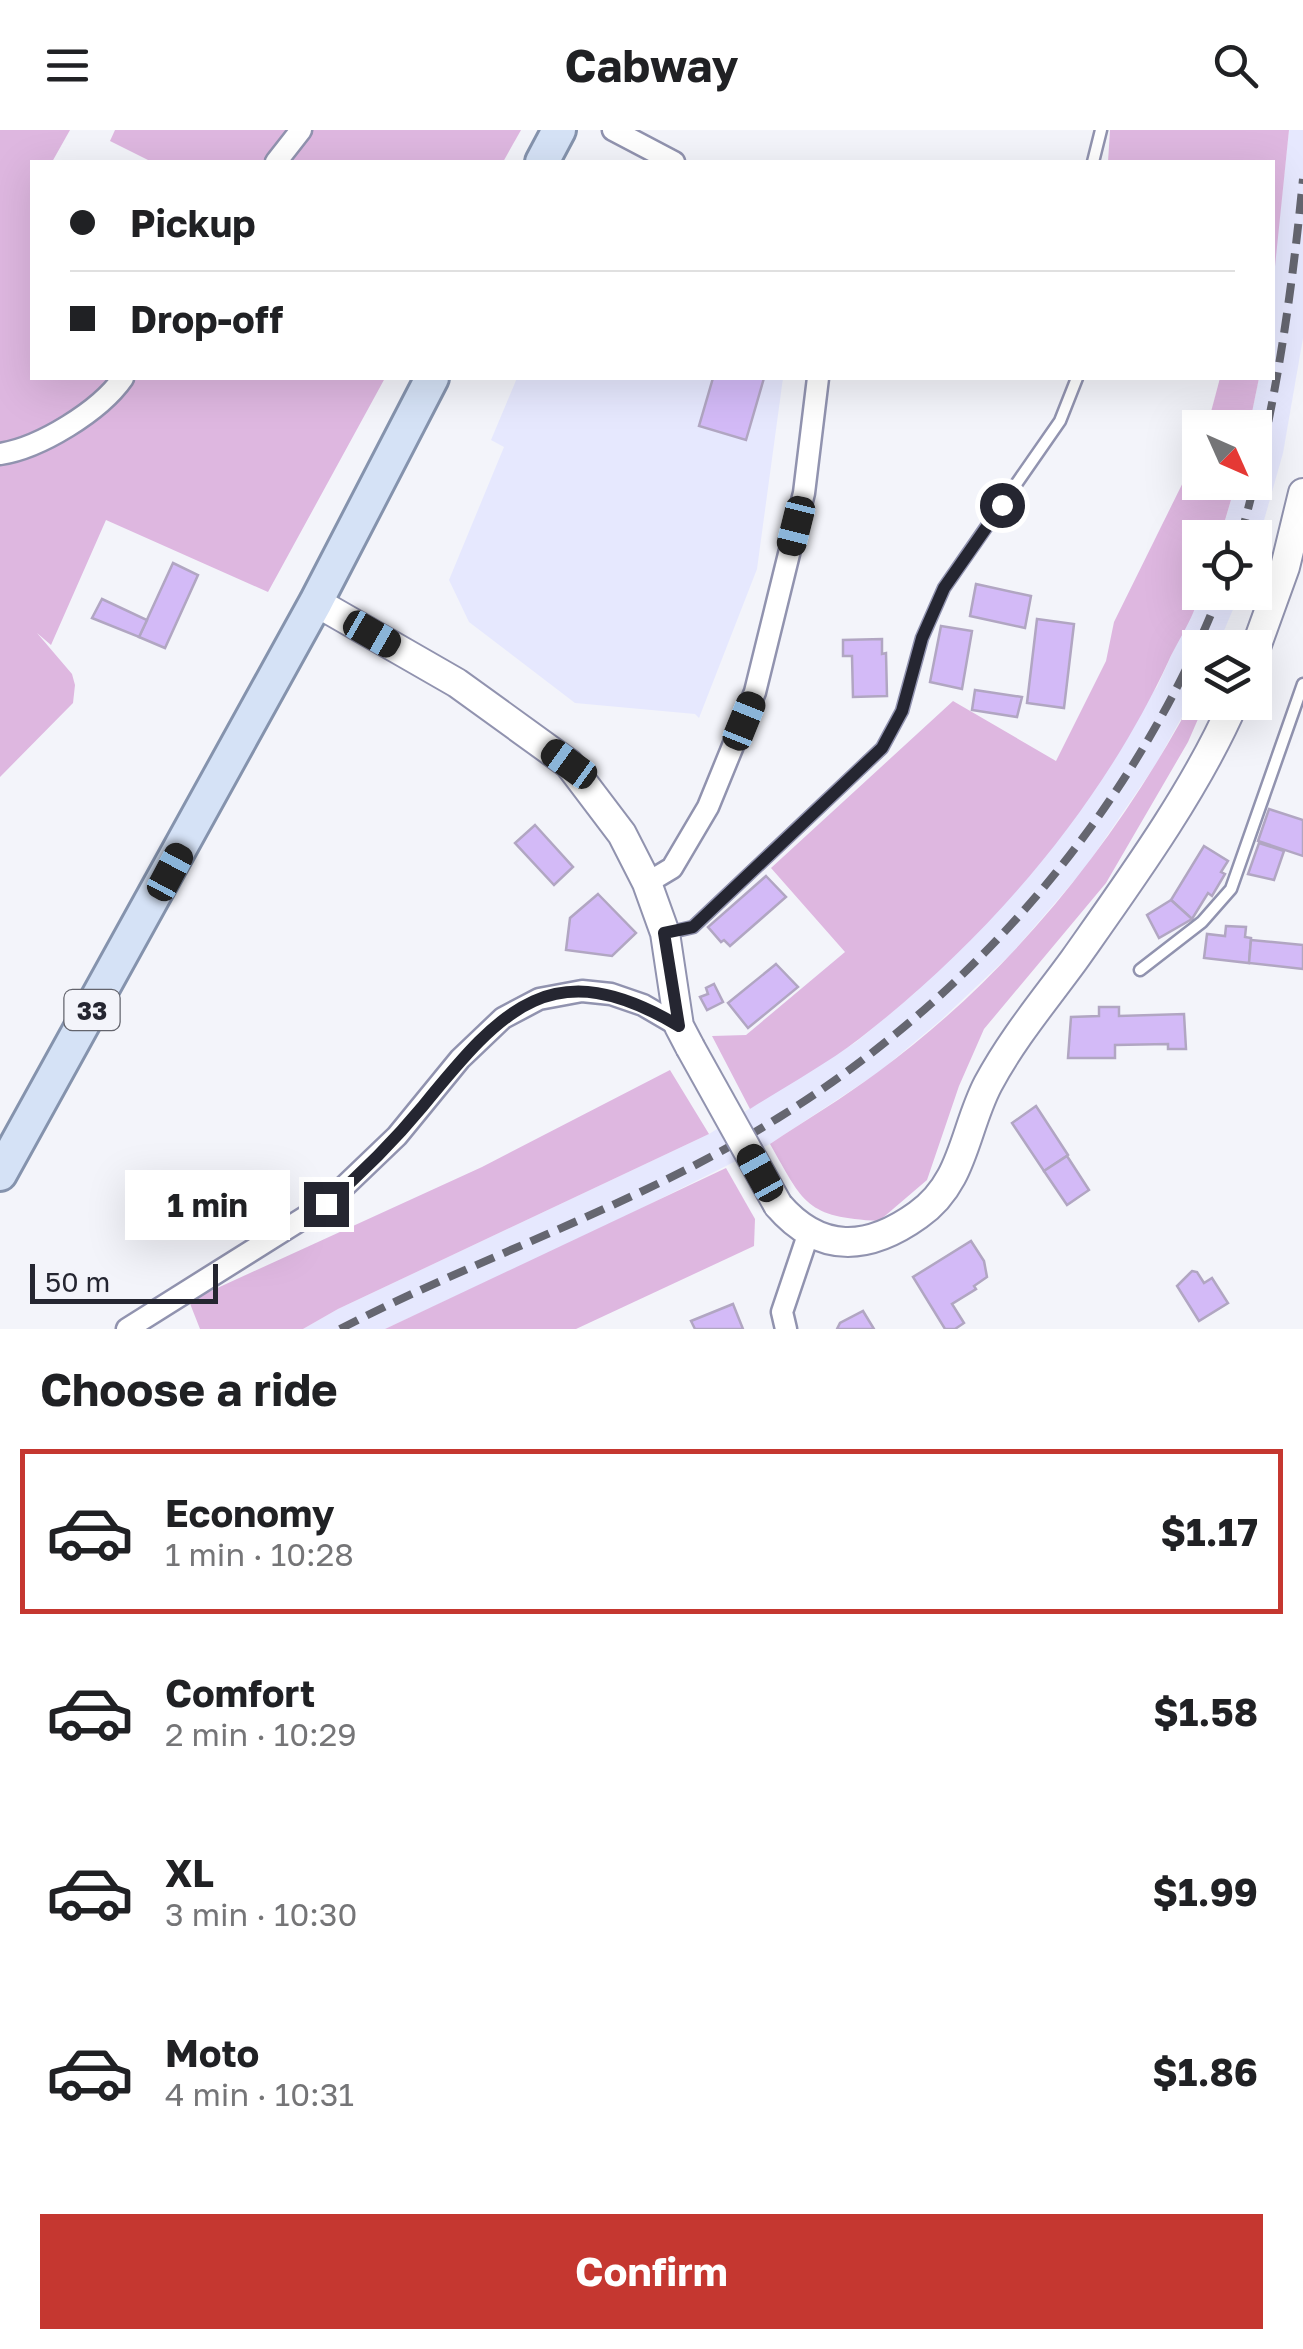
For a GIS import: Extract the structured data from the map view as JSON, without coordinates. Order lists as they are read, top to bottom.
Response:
{
  "streets": {
    "main road": ["33"]
  },
  "scale_bar": "50 m",
  "north": "bottom right",
  "page": {
    "header": "Cabway",
    "banner": ["Pickup", "Drop-off"],
    "bubble": "1 min",
    "scale": "50 m",
    "heading": "Choose a ride",
    "list": [
      {
        "name": "Economy",
        "note": "1 min · 10:28",
        "value": "$1.17"
      },
      {
        "name": "Comfort",
        "note": "2 min · 10:29",
        "value": "$1.58"
      },
      {
        "name": "XL",
        "note": "3 min · 10:30",
        "value": "$1.99"
      },
      {
        "name": "Moto",
        "note": "4 min · 10:31",
        "value": "$1.86"
      }
    ],
    "buttons": "Confirm"
  }
}
